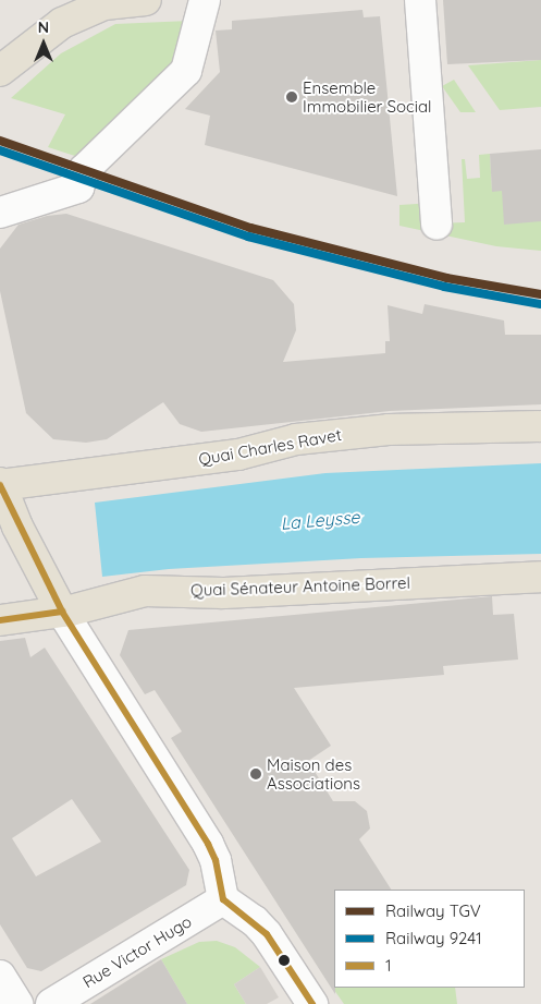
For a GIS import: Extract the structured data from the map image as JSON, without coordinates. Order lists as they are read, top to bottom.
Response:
{
  "streets": {
    "main road": ["Quai Charles Ravet", "Quai Sénateur Antoine Borrel"],
    "street": ["Rue Victor Hugo"]
  },
  "water": ["La Leysse"],
  "places": ["Ensemble Immobilier Social", "Maison des Associations"],
  "lines": ["rail line TGV", "rail line 9241", "transit line 1"],
  "legend": ["Railway TGV", "Railway 9241", "1"],
  "north": "top"
}
